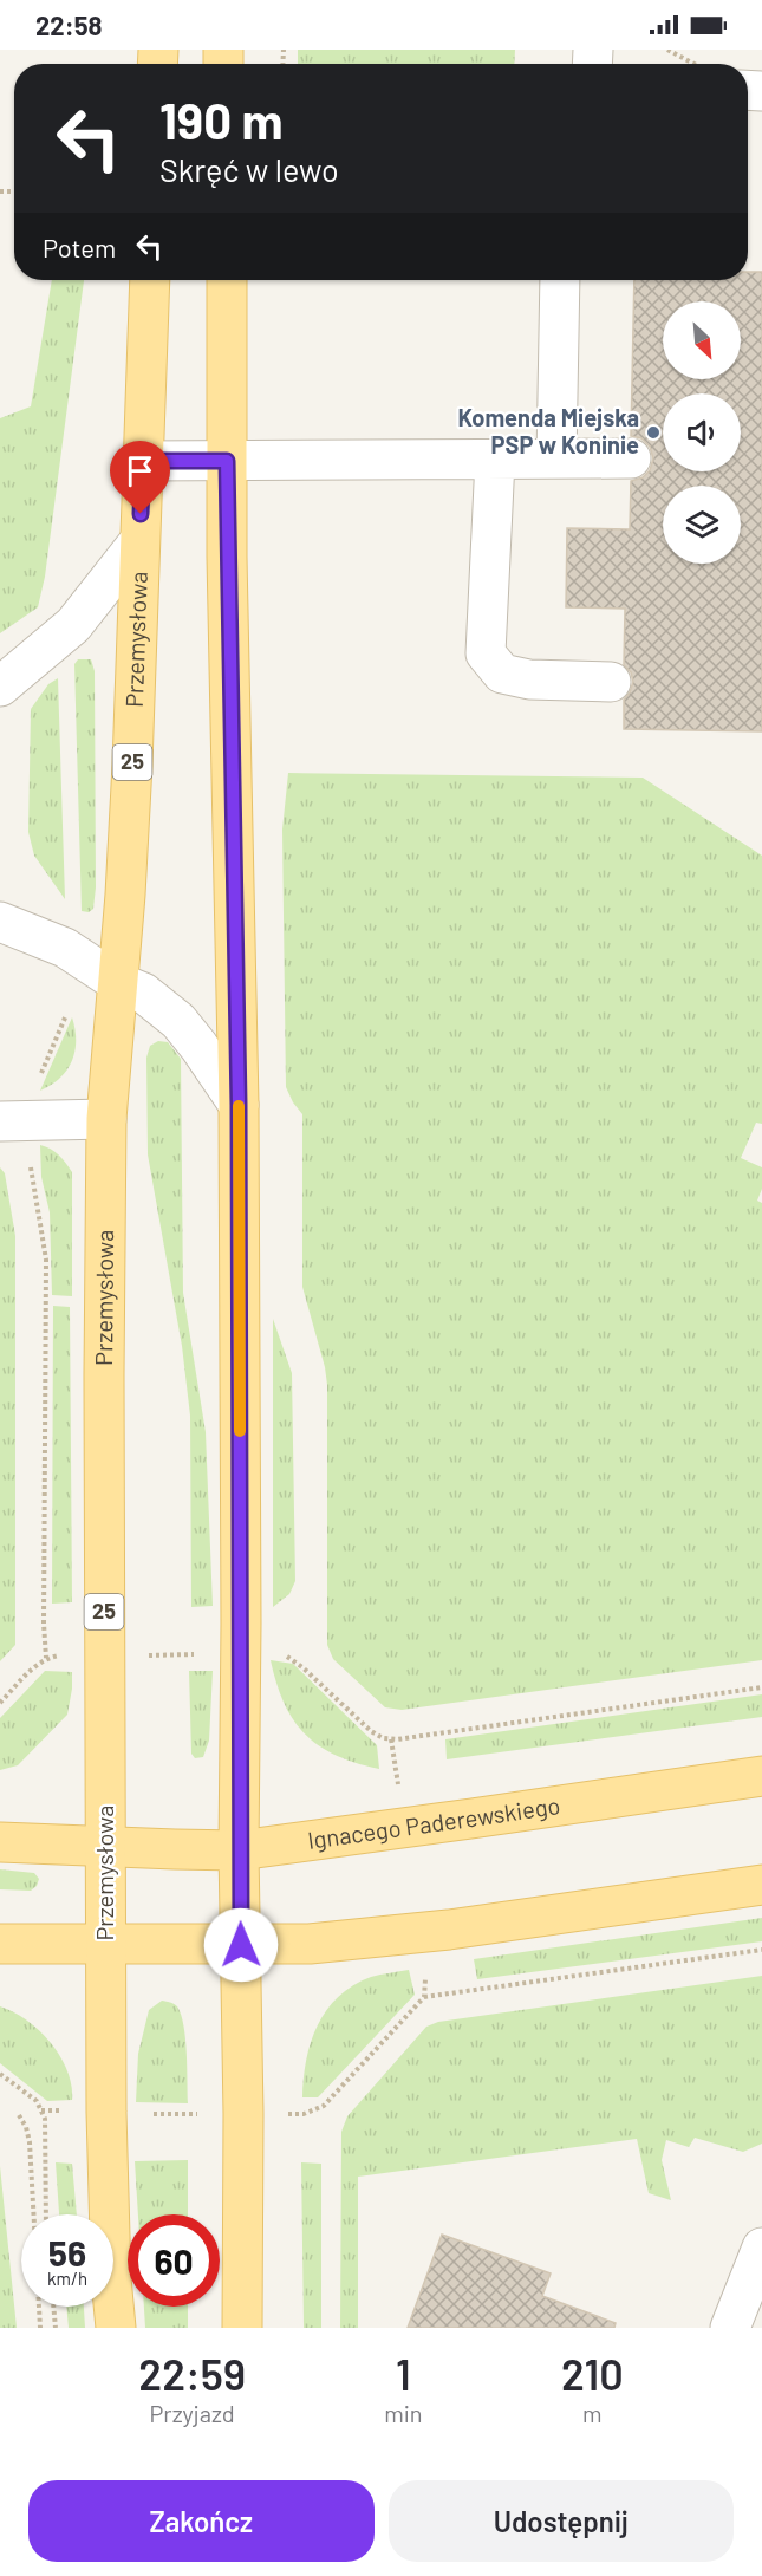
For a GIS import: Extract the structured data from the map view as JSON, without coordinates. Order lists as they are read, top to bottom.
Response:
{
  "streets": {
    "main road": ["Przemysłowa", "25", "Ignacego Paderewskiego"]
  },
  "crossings": [
    ["Przemysłowa", "Ignacego Paderewskiego"]
  ],
  "places": ["Komenda Miejska PSP w Koninie"],
  "north": "bottom right",
  "page": {
    "status": "22:58",
    "turn": ["190 m", "Skręć w lewo"],
    "then": "Potem",
    "speed": "56 km/h",
    "limit": "60",
    "eta": [
      "22:59",
      "Przyjazd",
      "1",
      "min",
      "210",
      "m"
    ],
    "buttons": ["Zakończ", "Udostępnij"]
  }
}
